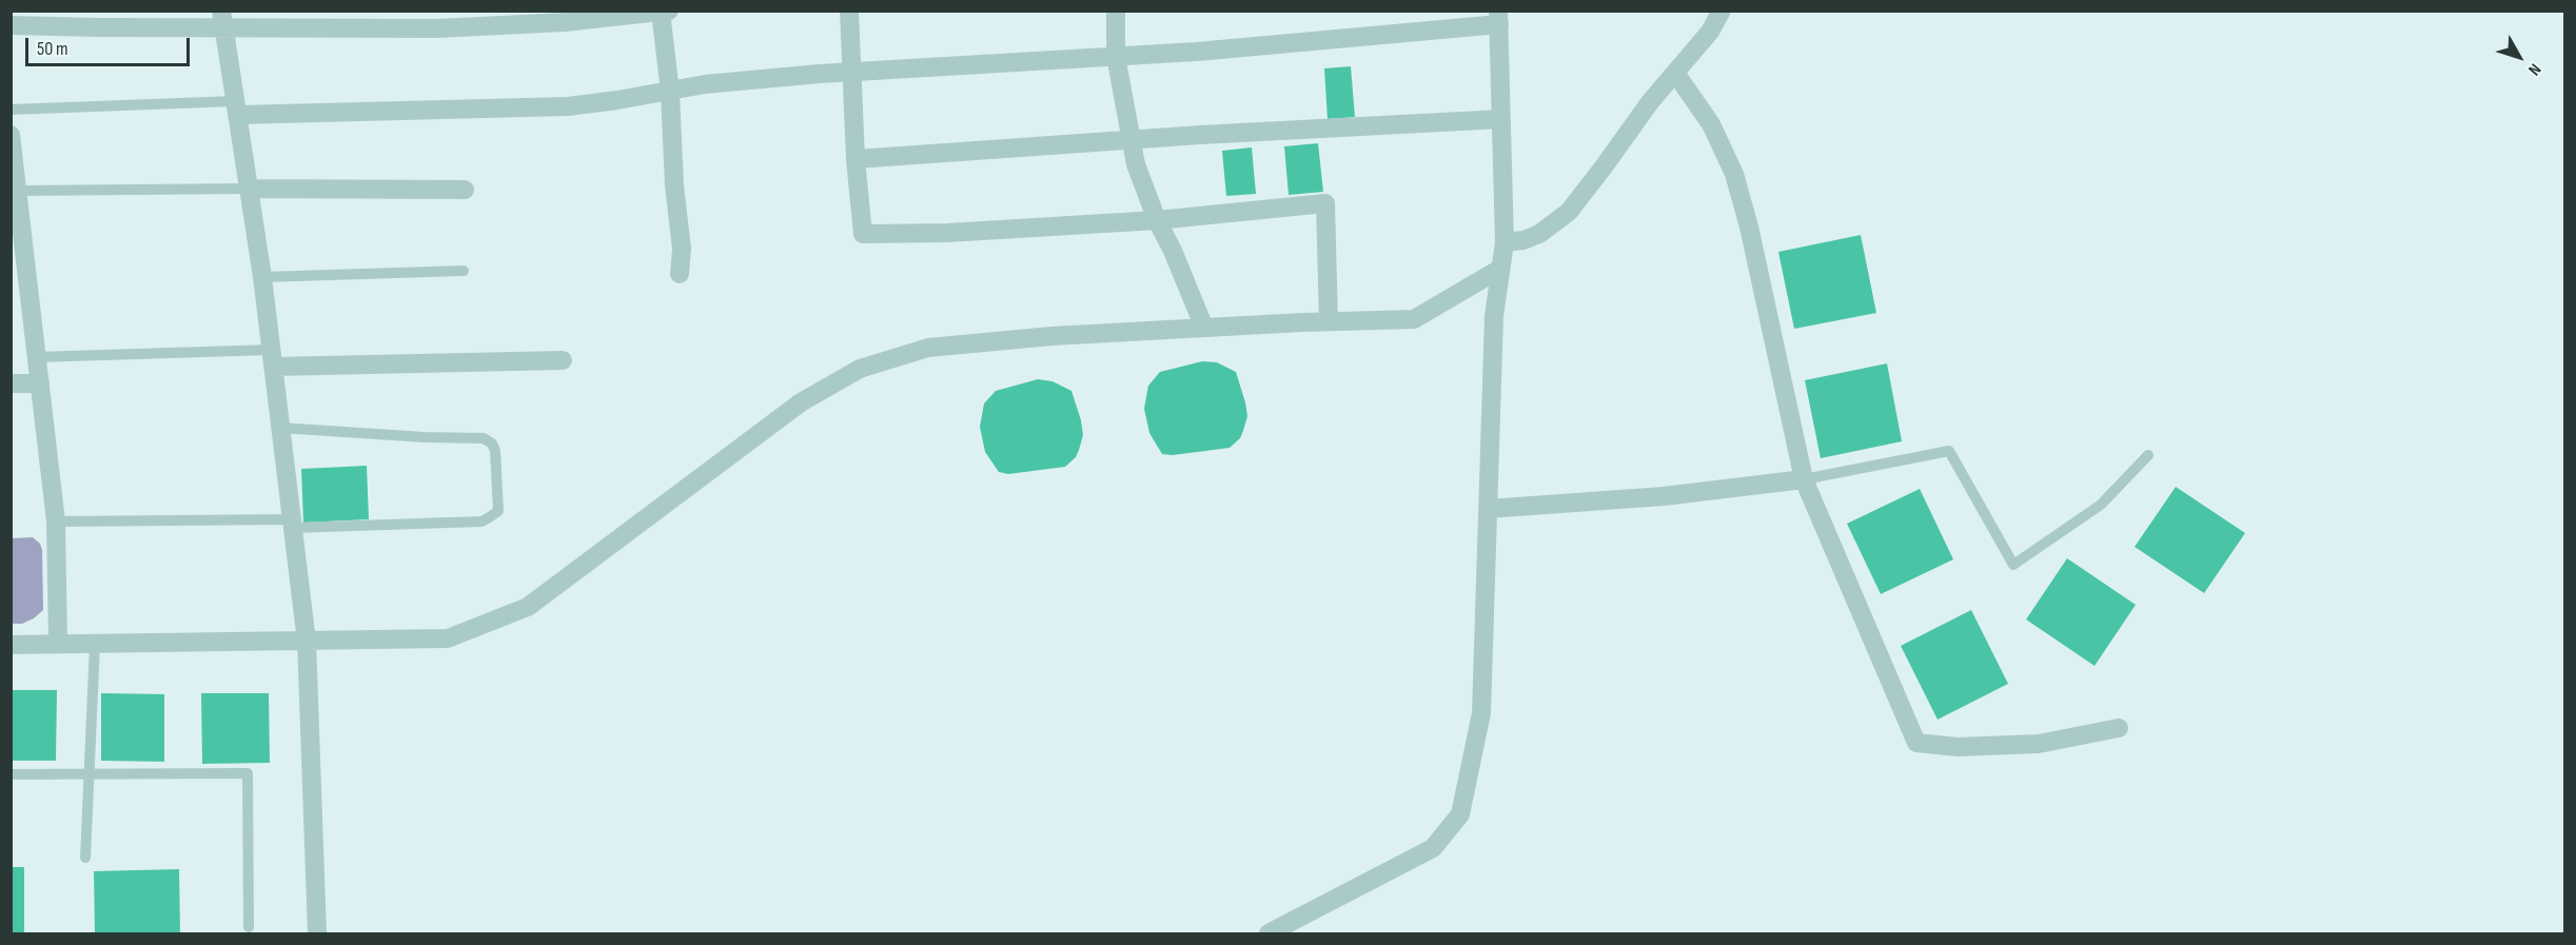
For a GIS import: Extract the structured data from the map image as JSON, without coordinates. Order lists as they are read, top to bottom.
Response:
{
  "scale_bar": "50 m",
  "north": "bottom right"
}
